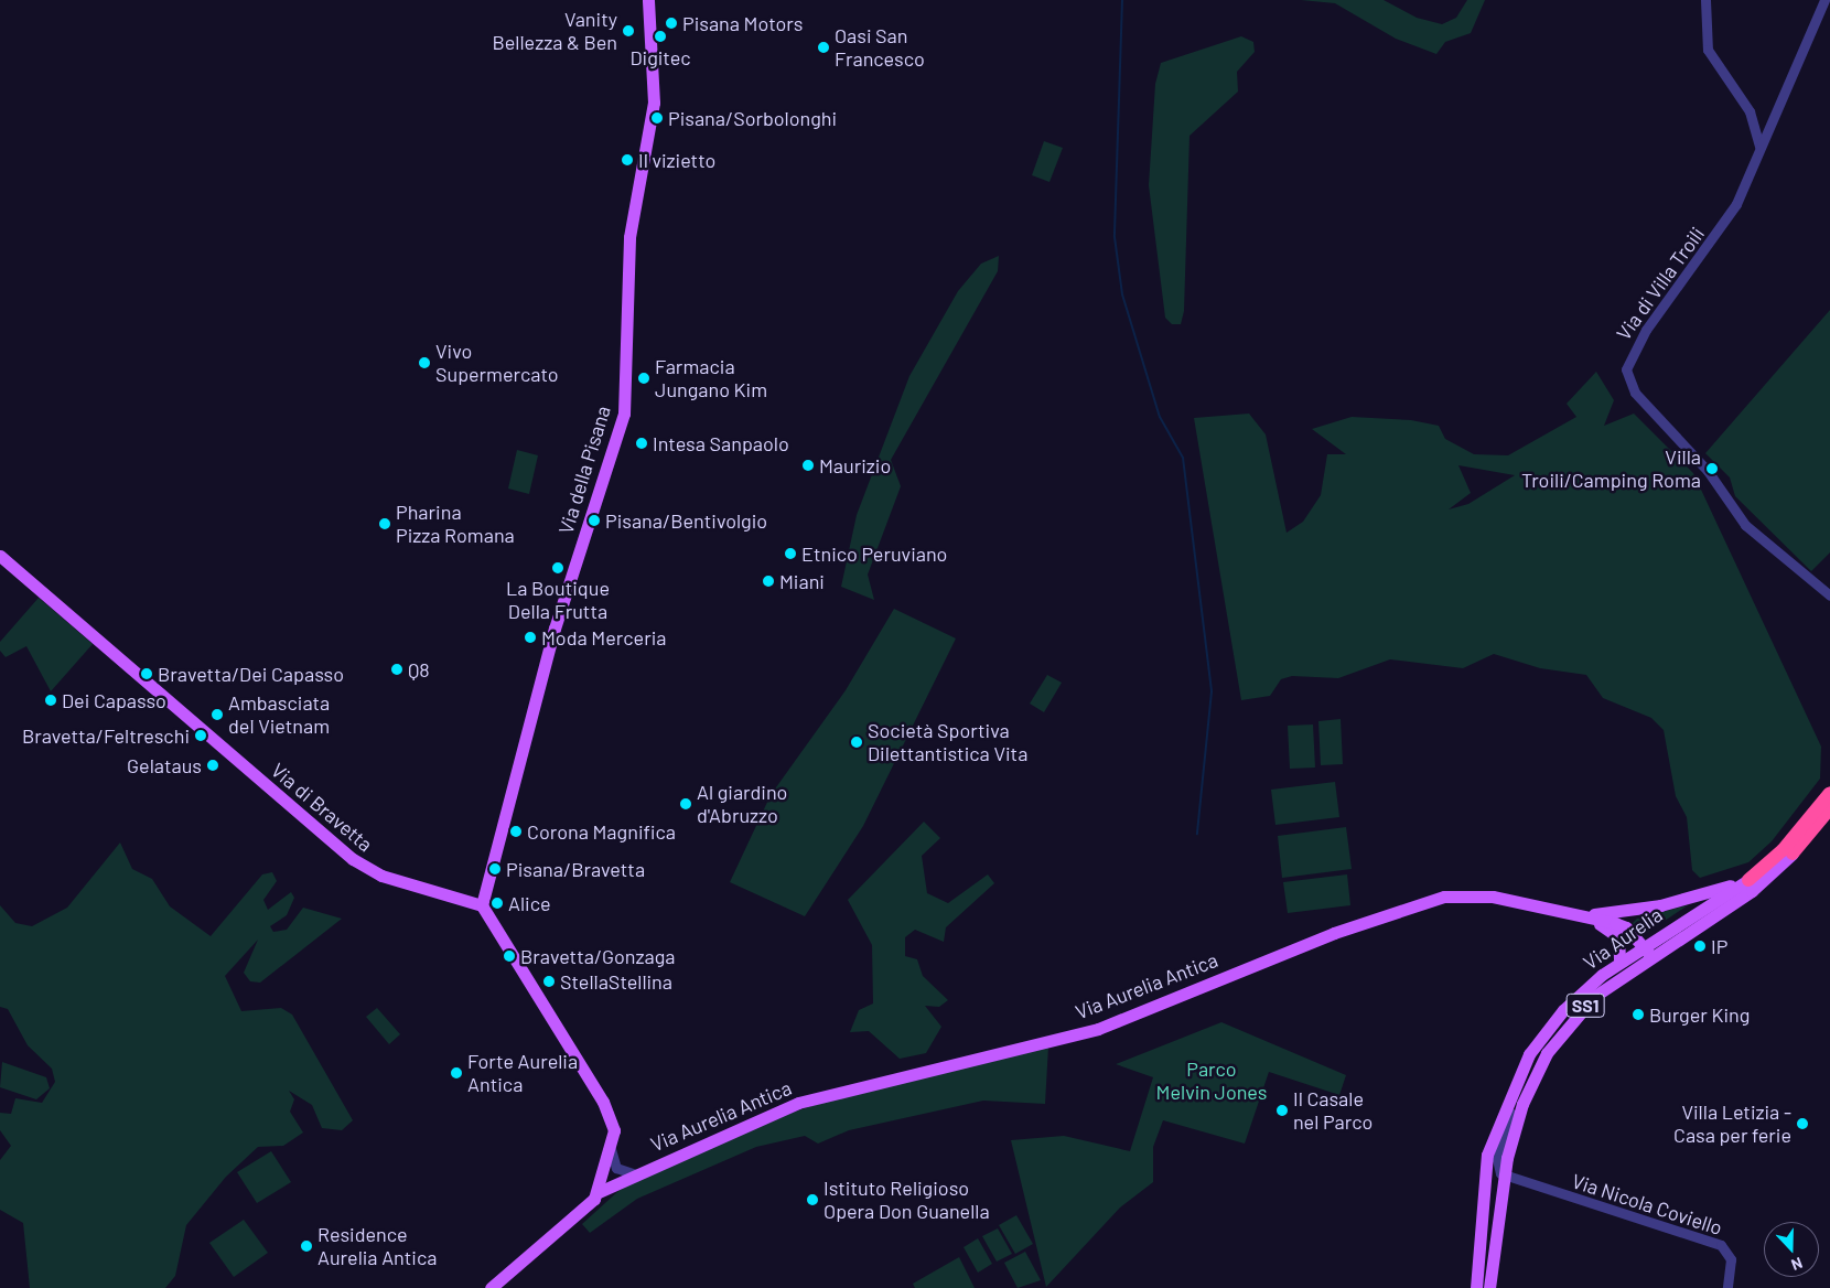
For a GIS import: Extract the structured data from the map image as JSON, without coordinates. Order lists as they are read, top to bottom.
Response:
{
  "streets": {
    "highway": ["Via Aurelia", "SS1"],
    "main road": ["Via della Pisana", "Via di Bravetta", "Via Aurelia Antica"],
    "street": ["Via di Villa Troili", "Via Nicola Coviello"]
  },
  "crossings": [
    ["Via della Pisana", "Via di Bravetta"],
    ["Via Aurelia", "Via Nicola Coviello"]
  ],
  "parks": ["Parco Melvin Jones"],
  "places": [
    "Pisana Motors",
    "Vanity Bellezza & Ben",
    "Digitec",
    "Oasi San Francesco",
    "Pisana/Sorbolonghi",
    "Il vizietto",
    "Vivo Supermercato",
    "Farmacia Jungano Kim",
    "Intesa Sanpaolo",
    "Maurizio",
    "Villa Troili/Camping Roma",
    "Pisana/Bentivolgio",
    "Pharina Pizza Romana",
    "Etnico Peruviano",
    "La Boutique Della Frutta",
    "Miani",
    "Moda Merceria",
    "Q8",
    "Bravetta/Dei Capasso",
    "Dei Capasso",
    "Ambasciata del Vietnam",
    "Bravetta/Feltreschi",
    "Società Sportiva Dilettantistica Vita",
    "Gelataus",
    "Al giardino d'Abruzzo",
    "Corona Magnifica",
    "Pisana/Bravetta",
    "Alice",
    "IP",
    "Bravetta/Gonzaga",
    "StellaStellina",
    "Burger King",
    "Forte Aurelia Antica",
    "Il Casale nel Parco",
    "Villa Letizia - Casa per ferie",
    "Istituto Religioso Opera Don Guanella",
    "Residence Aurelia Antica"
  ],
  "north": "bottom"
}
